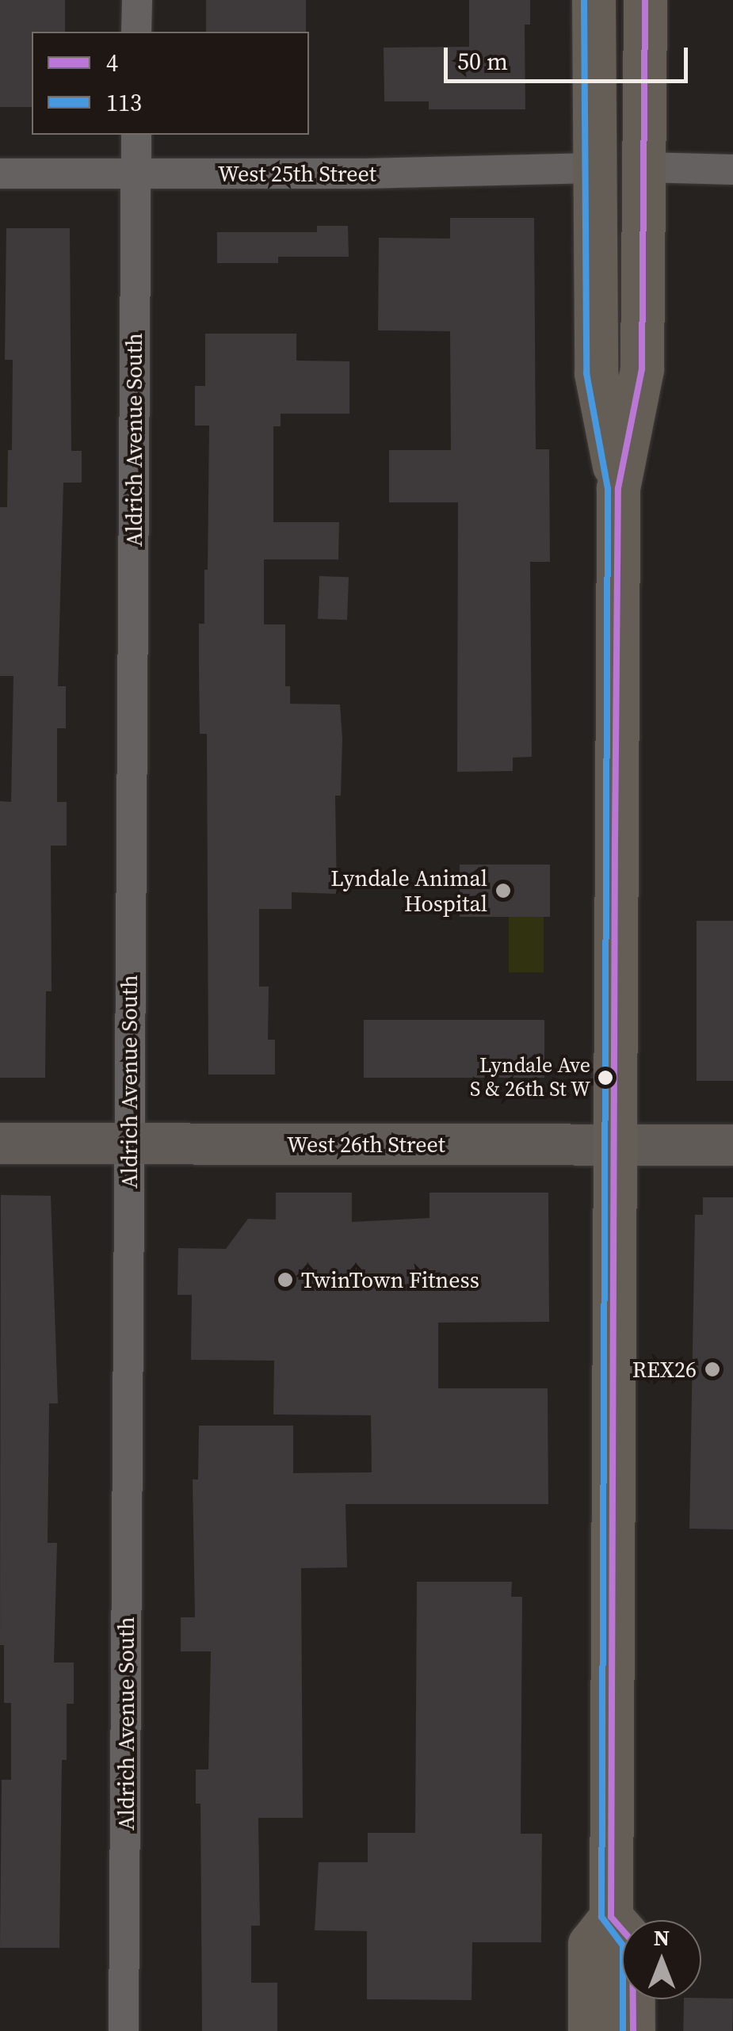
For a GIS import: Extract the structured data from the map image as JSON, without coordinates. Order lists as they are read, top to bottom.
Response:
{
  "streets": {
    "street": ["West 25th Street", "Aldrich Avenue South", "West 26th Street"]
  },
  "crossings": [
    ["West 25th Street", "Aldrich Avenue South"],
    ["Aldrich Avenue South", "West 26th Street"]
  ],
  "places": [
    "Lyndale Animal Hospital",
    "Lyndale Ave S & 26th St W",
    "TwinTown Fitness",
    "REX26"
  ],
  "lines": ["transit line 4", "transit line 113"],
  "legend": ["4", "113"],
  "scale_bar": "50 m",
  "north": "top"
}
